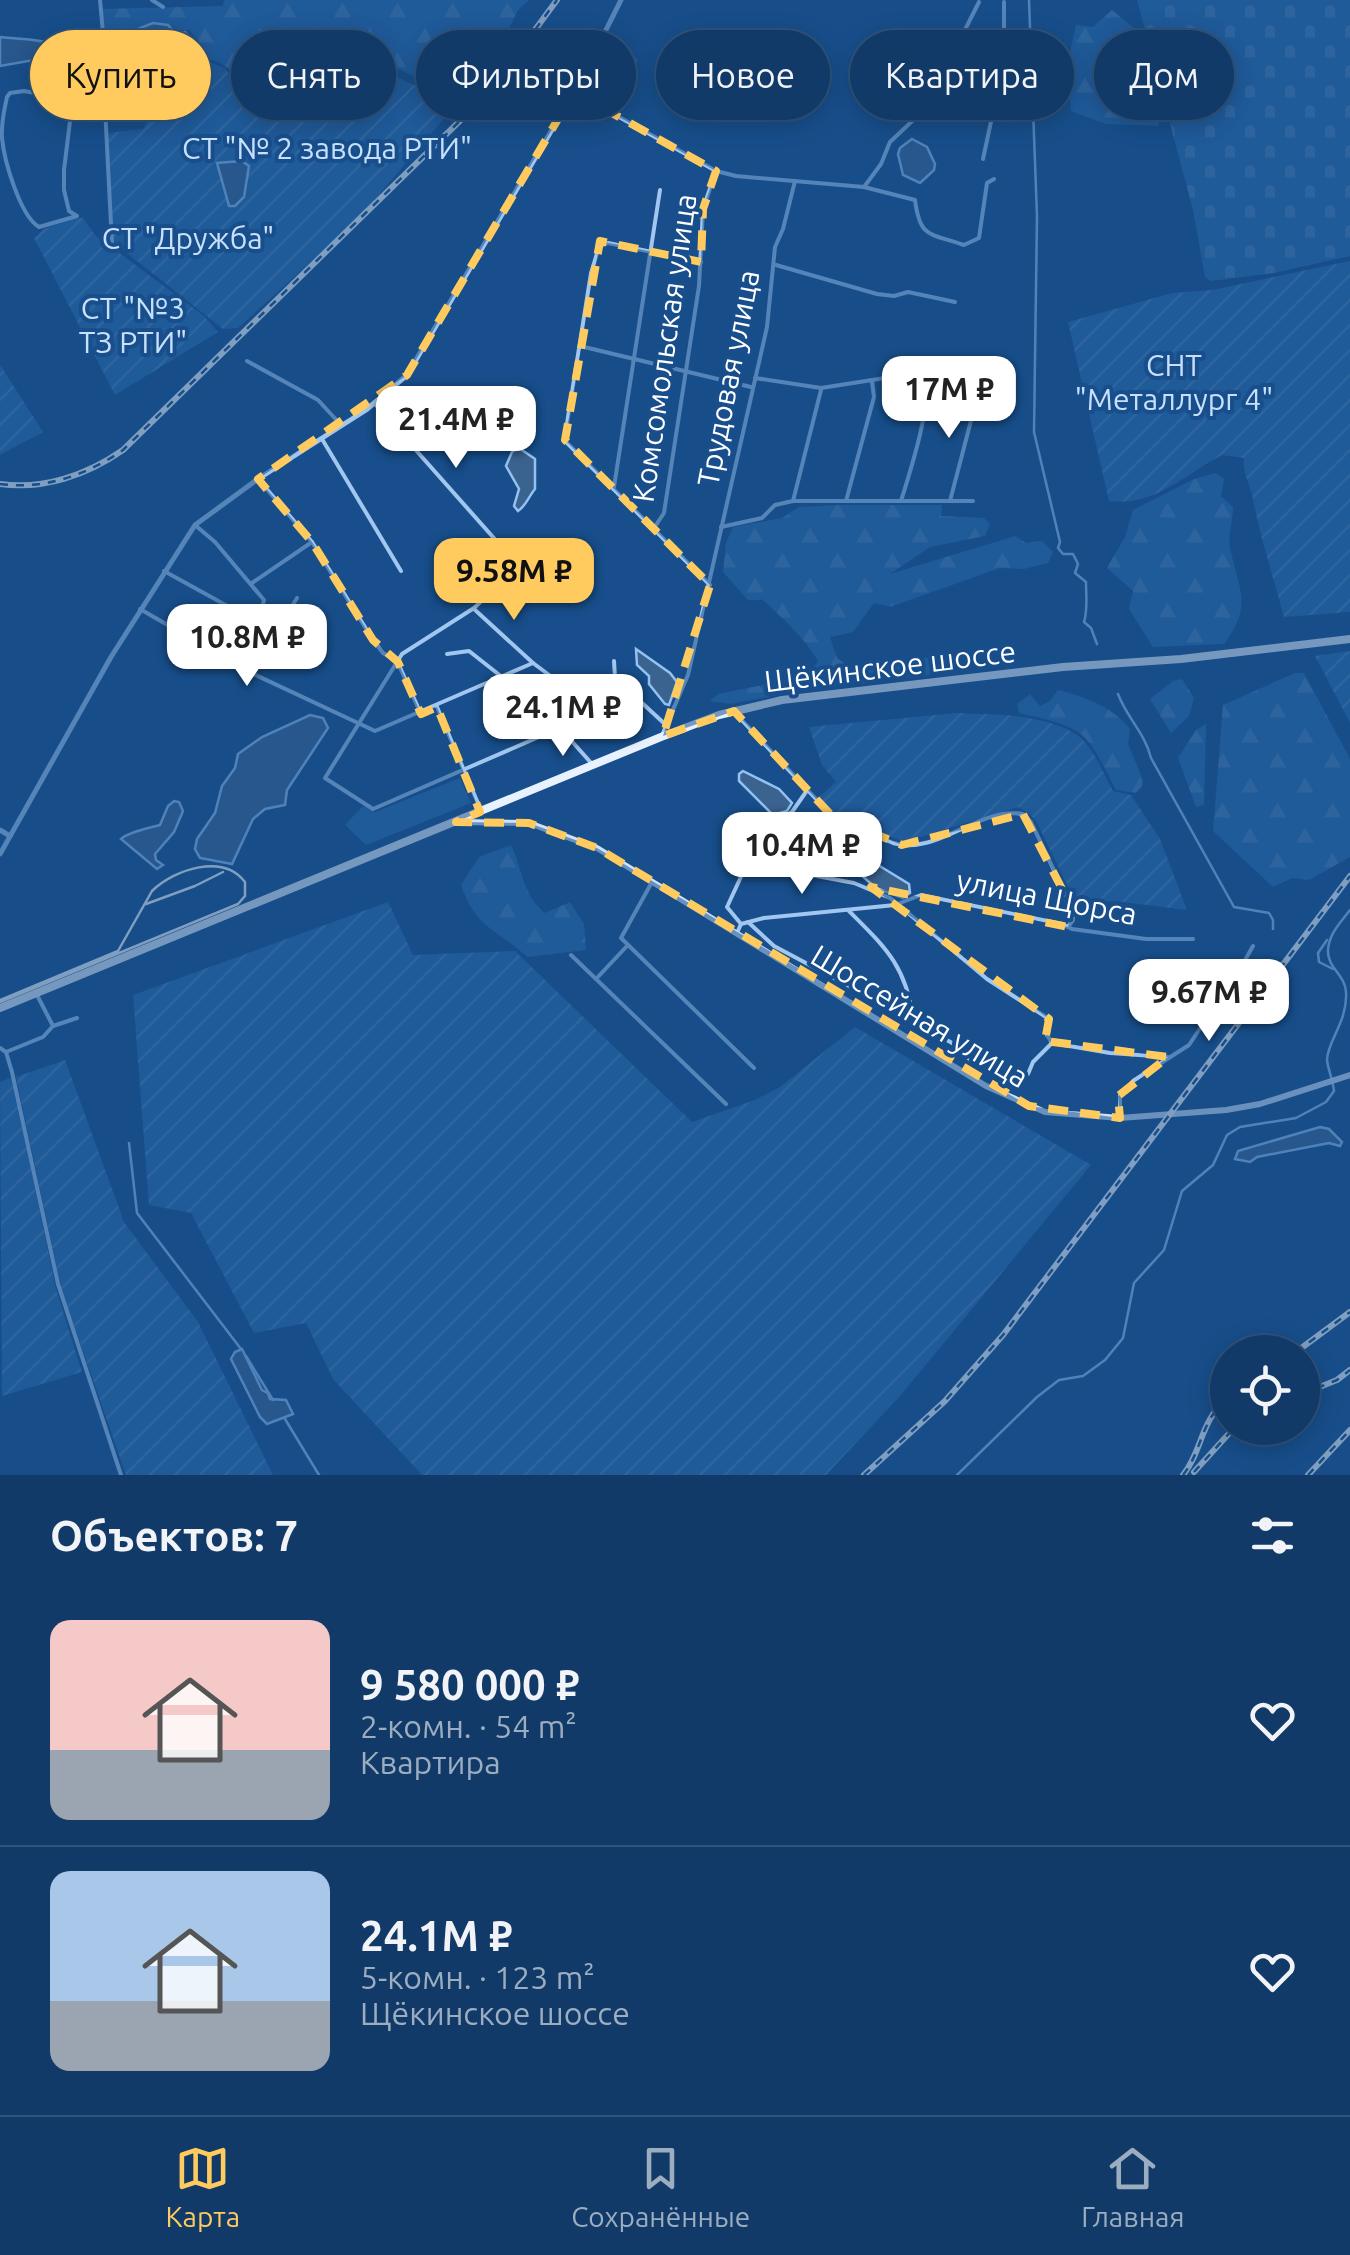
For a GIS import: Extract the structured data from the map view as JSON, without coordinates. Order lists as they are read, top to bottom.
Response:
{
  "streets": {
    "main road": ["Щёкинское шоссе", "Шоссейная улица"],
    "street": ["Комсомольская улица", "Трудовая улица", "улица Щорса"]
  },
  "crossings": [
    ["Трудовая улица", "Щёкинское шоссе"],
    ["Щёкинское шоссе", "Шоссейная улица"]
  ],
  "parks": [
    "СТ \"№ 2 завода РТИ\"",
    "СТ \"Дружба\"",
    "СТ \"№3 ТЗ РТИ\"",
    "СНТ \"Металлург 4\""
  ],
  "page": {
    "chip": [
      "Купить",
      "Снять",
      "Фильтры",
      "Новое",
      "Квартира",
      "Дом"
    ],
    "price": [
      "17M ₽",
      "21.4M ₽",
      "9.58M ₽",
      "10.8M ₽",
      "24.1M ₽",
      "10.4M ₽",
      "9.67M ₽"
    ],
    "heading": "Объектов: 7",
    "list": [
      {
        "name": "9 580 000 ₽",
        "note": "2-комн. · 54 m² · Квартира"
      },
      {
        "name": "24.1M ₽",
        "note": "5-комн. · 123 m² · Щёкинское шоссе"
      }
    ],
    "tabs": ["Карта", "Сохранённые", "Главная"]
  }
}
